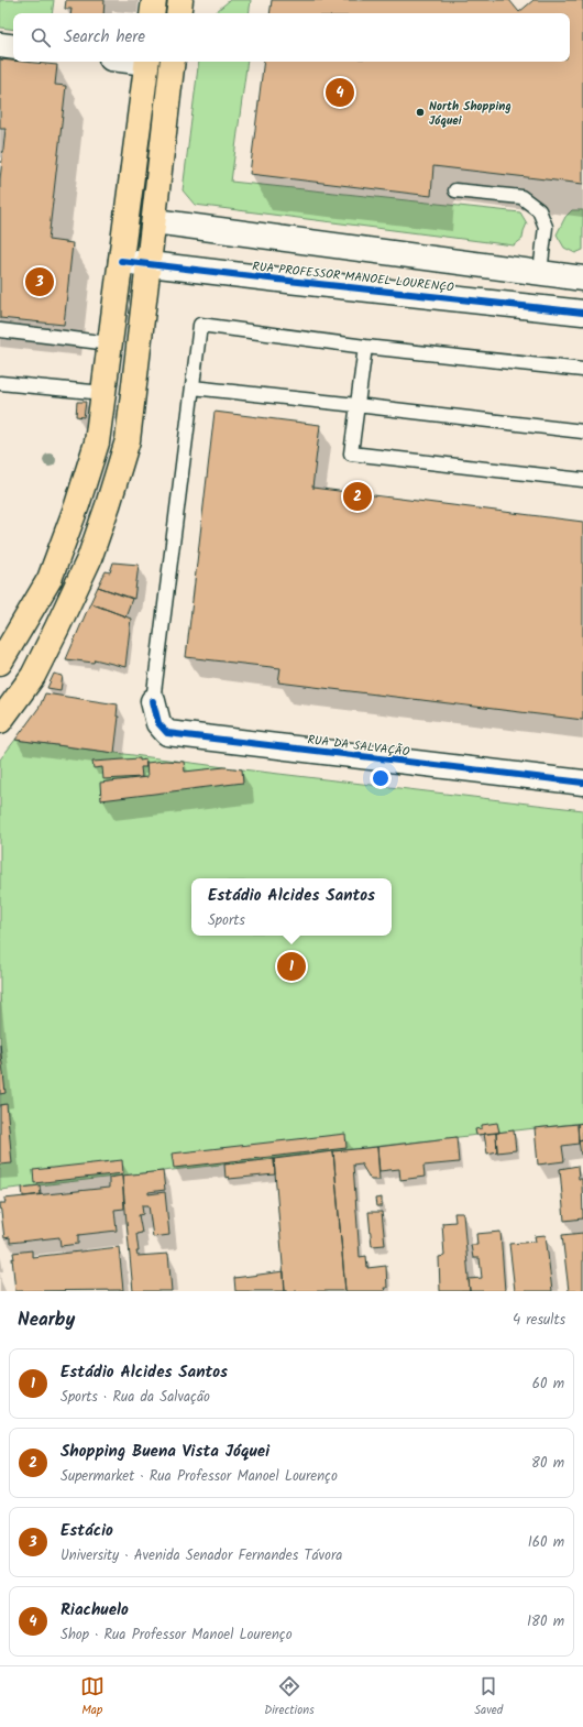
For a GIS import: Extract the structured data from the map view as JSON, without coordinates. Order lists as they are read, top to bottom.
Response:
{
  "streets": {
    "street": ["RUA PROFESSOR MANOEL LOURENÇO", "RUA DA SALVAÇÃO"]
  },
  "places": ["North Shopping Jóquei"],
  "page": {
    "search": "Search here",
    "pins": [
      "4",
      "3",
      "2",
      "1"
    ],
    "popup": ["Estádio Alcides Santos", "Sports"],
    "heading": ["Nearby", "4 results"],
    "list": [
      {
        "mark": "1",
        "name": "Estádio Alcides Santos",
        "note": "Sports · Rua da Salvação",
        "value": "60 m"
      },
      {
        "mark": "2",
        "name": "Shopping Buena Vista Jóquei",
        "note": "Supermarket · Rua Professor Manoel Lourenço",
        "value": "80 m"
      },
      {
        "mark": "3",
        "name": "Estácio",
        "note": "University · Avenida Senador Fernandes Távora",
        "value": "160 m"
      },
      {
        "mark": "4",
        "name": "Riachuelo",
        "note": "Shop · Rua Professor Manoel Lourenço",
        "value": "180 m"
      }
    ],
    "nav": ["Map", "Directions", "Saved"]
  }
}
